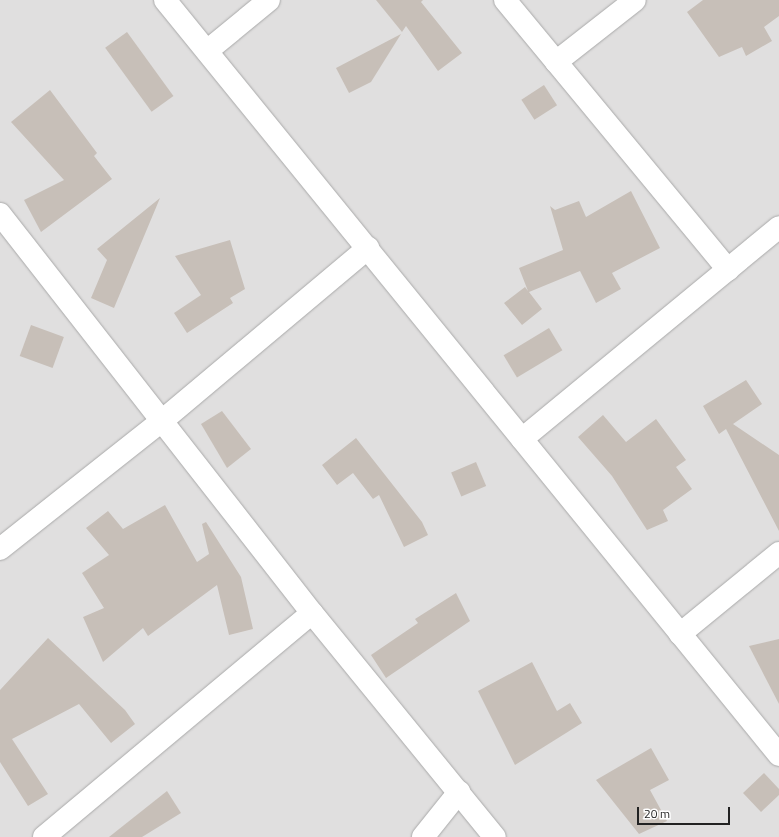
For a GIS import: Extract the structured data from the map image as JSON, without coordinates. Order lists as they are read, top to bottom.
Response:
{
  "scale_bar": "20 m"
}
